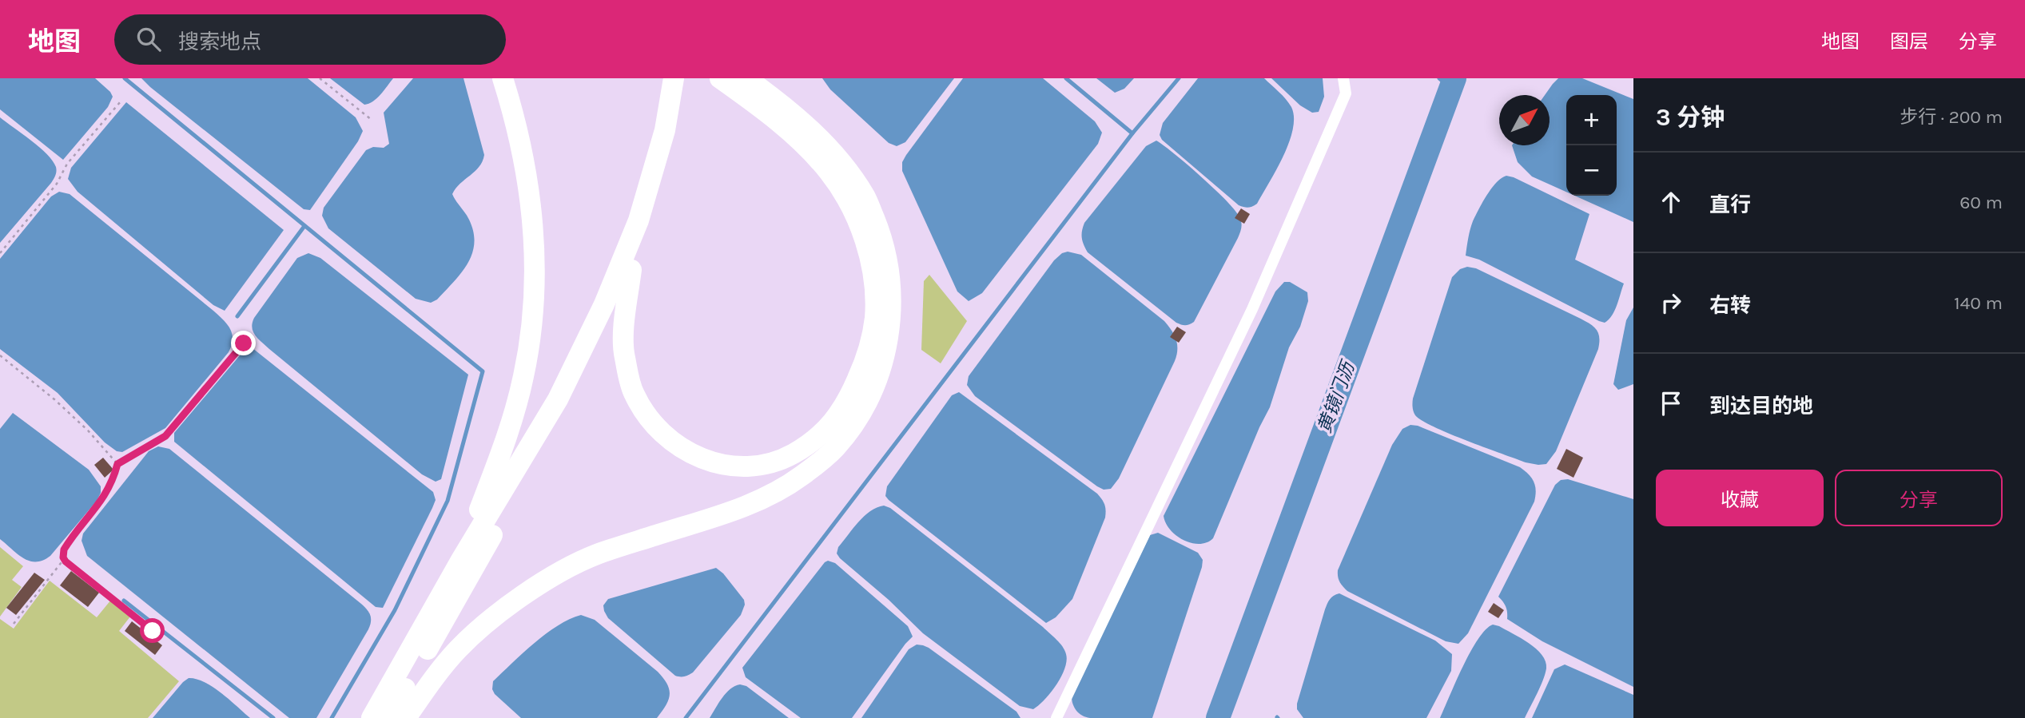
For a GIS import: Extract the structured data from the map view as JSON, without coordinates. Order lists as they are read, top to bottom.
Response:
{
  "water": ["黄镜门沥"],
  "north": "top right",
  "page": {
    "header": "地图",
    "search": "搜索地点",
    "nav": ["地图", "图层", "分享"],
    "heading": ["3 分钟", "步行 · 200 m"],
    "map_buttons": ["+", "−"],
    "list": [
      ["直行", "60 m"],
      ["右转", "140 m"],
      "到达目的地"
    ],
    "buttons": ["收藏", "分享"]
  }
}
